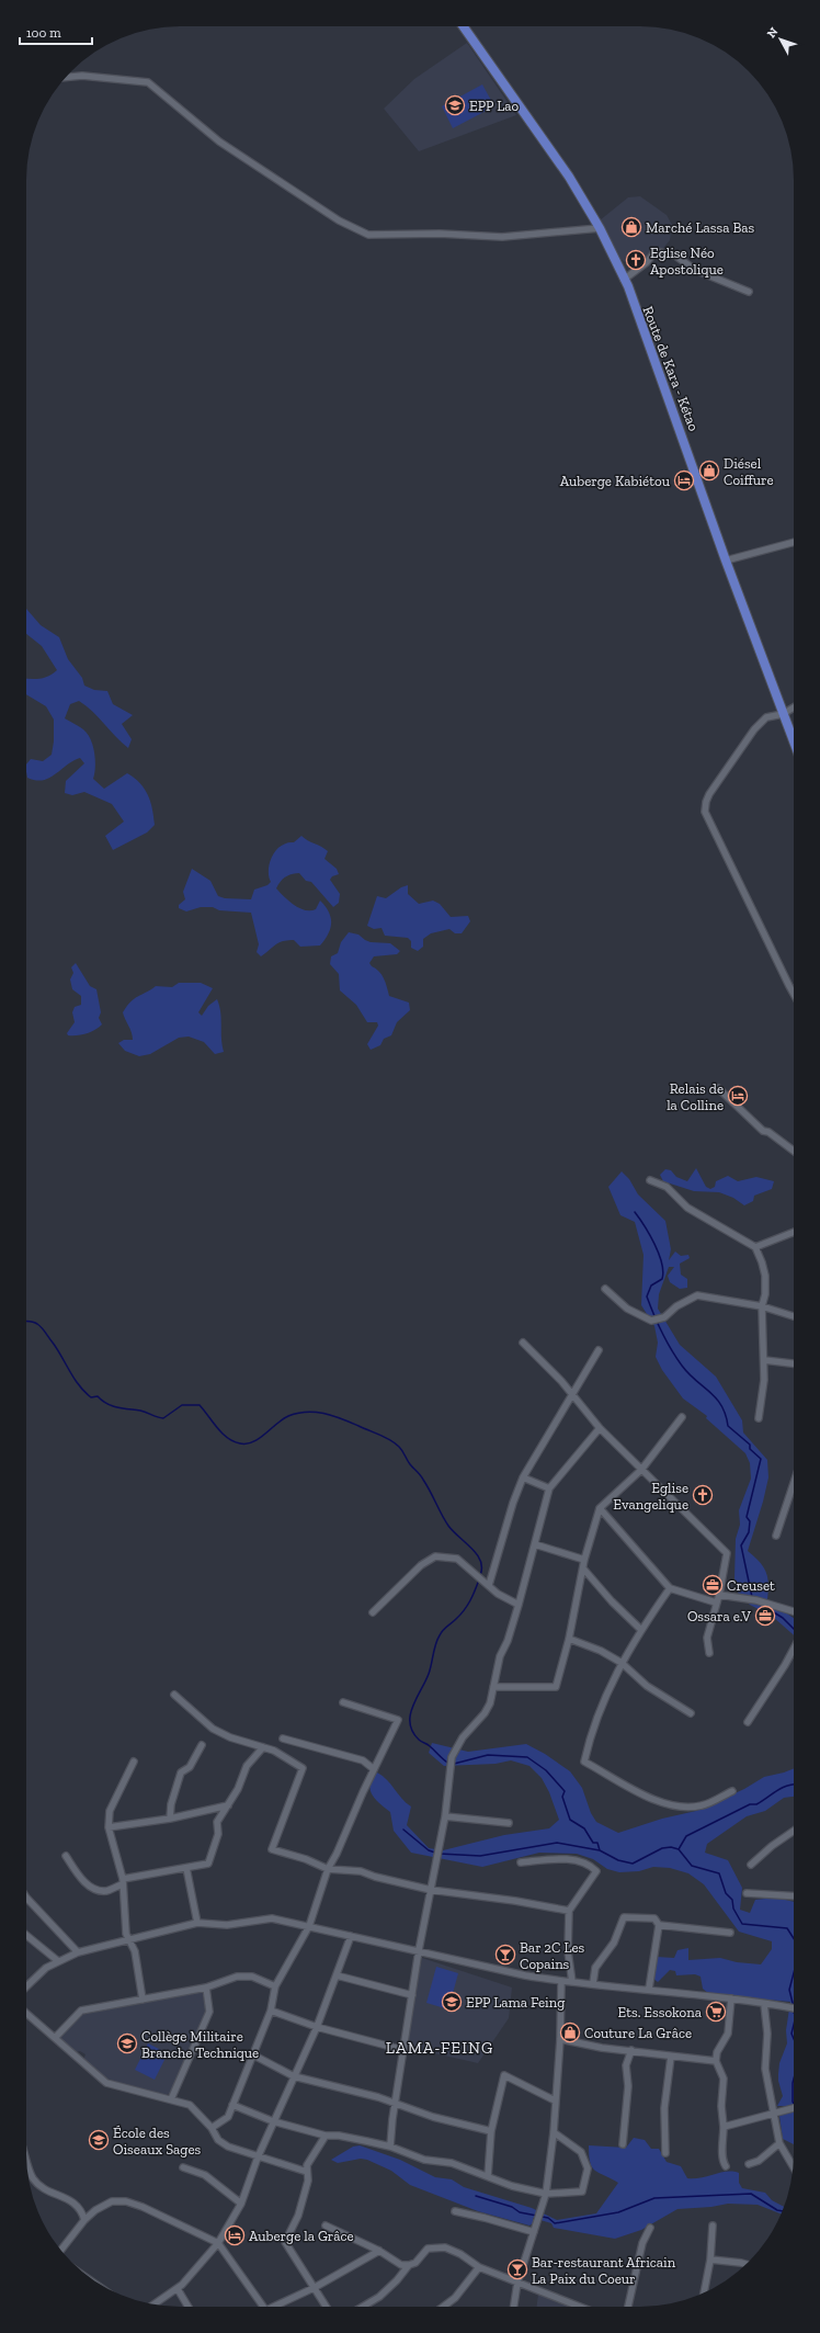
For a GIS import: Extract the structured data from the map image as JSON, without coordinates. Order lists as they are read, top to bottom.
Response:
{
  "streets": {
    "main road": ["Route de Kara - Kétao"]
  },
  "districts": ["LAMA-FEING"],
  "places": {
    "school or university": [
      "EPP Lao",
      "EPP Lama Feing",
      "Collège Militaire Branche Technique",
      "École des Oiseaux Sages"
    ],
    "shop": ["Marché Lassa Bas", "Diésel Coiffure", "Couture La Grâce"],
    "church": ["Eglise Néo Apostolique", "Eglise Evangelique"],
    "hotel": ["Auberge Kabiétou", "Relais de la Colline", "Auberge la Grâce"],
    "office": ["Creuset", "Ossara e.V"],
    "bar": ["Bar 2C Les Copains", "Bar-restaurant Africain La Paix du Coeur"],
    "supermarket": ["Ets. Essokona"]
  },
  "scale_bar": "100 m",
  "north": "top left"
}
